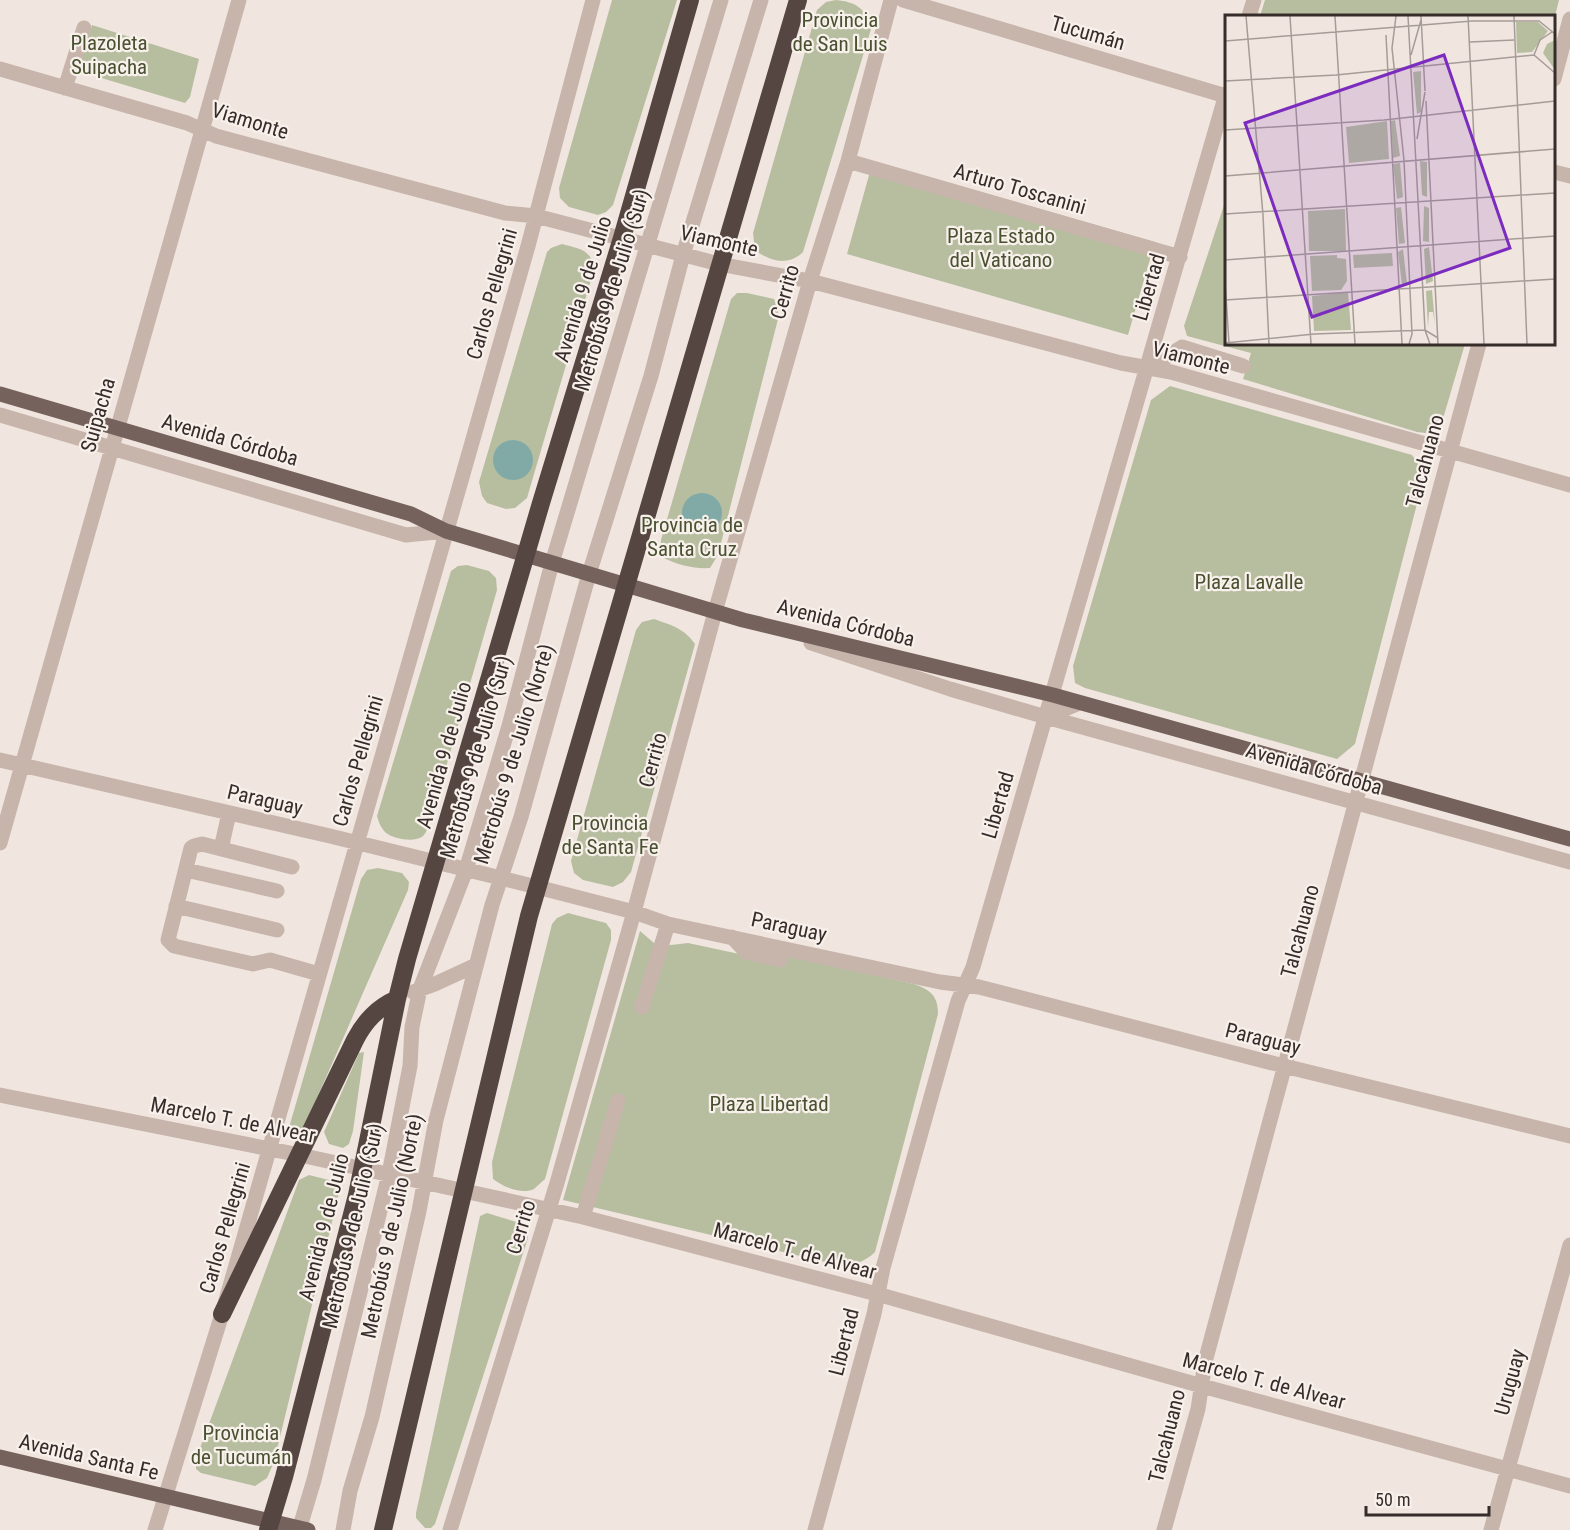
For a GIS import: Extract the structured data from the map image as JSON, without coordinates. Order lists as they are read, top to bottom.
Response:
{
  "streets": {
    "highway": ["Avenida 9 de Julio"],
    "main road": ["Avenida Córdoba", "Avenida Santa Fe"],
    "street": [
      "Tucumán",
      "Viamonte",
      "Arturo Toscanini",
      "Libertad",
      "Metrobús 9 de Julio (Sur)",
      "Cerrito",
      "Carlos Pellegrini",
      "Suipacha",
      "Talcahuano",
      "Metrobús 9 de Julio (Norte)",
      "Paraguay",
      "Marcelo T. de Alvear",
      "Uruguay"
    ]
  },
  "crossings": [
    ["Viamonte", "Libertad"],
    ["Viamonte", "Avenida 9 de Julio"],
    ["Viamonte", "Metrobús 9 de Julio (Sur)"],
    ["Viamonte", "Cerrito"],
    ["Viamonte", "Carlos Pellegrini"],
    ["Viamonte", "Suipacha"],
    ["Viamonte", "Talcahuano"],
    ["Viamonte", "Metrobús 9 de Julio (Norte)"],
    ["Arturo Toscanini", "Libertad"],
    ["Arturo Toscanini", "Cerrito"],
    ["Libertad", "Avenida Córdoba"],
    ["Libertad", "Paraguay"],
    ["Libertad", "Marcelo T. de Alvear"],
    ["Avenida 9 de Julio", "Avenida Córdoba"],
    ["Avenida 9 de Julio", "Paraguay"],
    ["Avenida 9 de Julio", "Marcelo T. de Alvear"],
    ["Avenida 9 de Julio", "Avenida Santa Fe"],
    ["Metrobús 9 de Julio (Sur)", "Avenida Córdoba"],
    ["Metrobús 9 de Julio (Sur)", "Paraguay"],
    ["Metrobús 9 de Julio (Sur)", "Marcelo T. de Alvear"],
    ["Metrobús 9 de Julio (Sur)", "Avenida Santa Fe"],
    ["Cerrito", "Avenida Córdoba"],
    ["Cerrito", "Paraguay"],
    ["Cerrito", "Marcelo T. de Alvear"],
    ["Carlos Pellegrini", "Avenida Córdoba"],
    ["Carlos Pellegrini", "Paraguay"],
    ["Carlos Pellegrini", "Marcelo T. de Alvear"],
    ["Carlos Pellegrini", "Avenida Santa Fe"],
    ["Suipacha", "Avenida Córdoba"],
    ["Suipacha", "Paraguay"],
    ["Avenida Córdoba", "Talcahuano"],
    ["Avenida Córdoba", "Metrobús 9 de Julio (Norte)"],
    ["Talcahuano", "Paraguay"],
    ["Talcahuano", "Marcelo T. de Alvear"],
    ["Metrobús 9 de Julio (Norte)", "Paraguay"],
    ["Metrobús 9 de Julio (Norte)", "Marcelo T. de Alvear"],
    ["Marcelo T. de Alvear", "Uruguay"]
  ],
  "parks": [
    "Provincia de San Luis",
    "Plazoleta Suipacha",
    "Plaza Estado del Vaticano",
    "Provincia de Santa Cruz",
    "Plaza Lavalle",
    "Provincia de Santa Fe",
    "Plaza Libertad",
    "Provincia de Tucumán"
  ],
  "scale_bar": "50 m"
}
